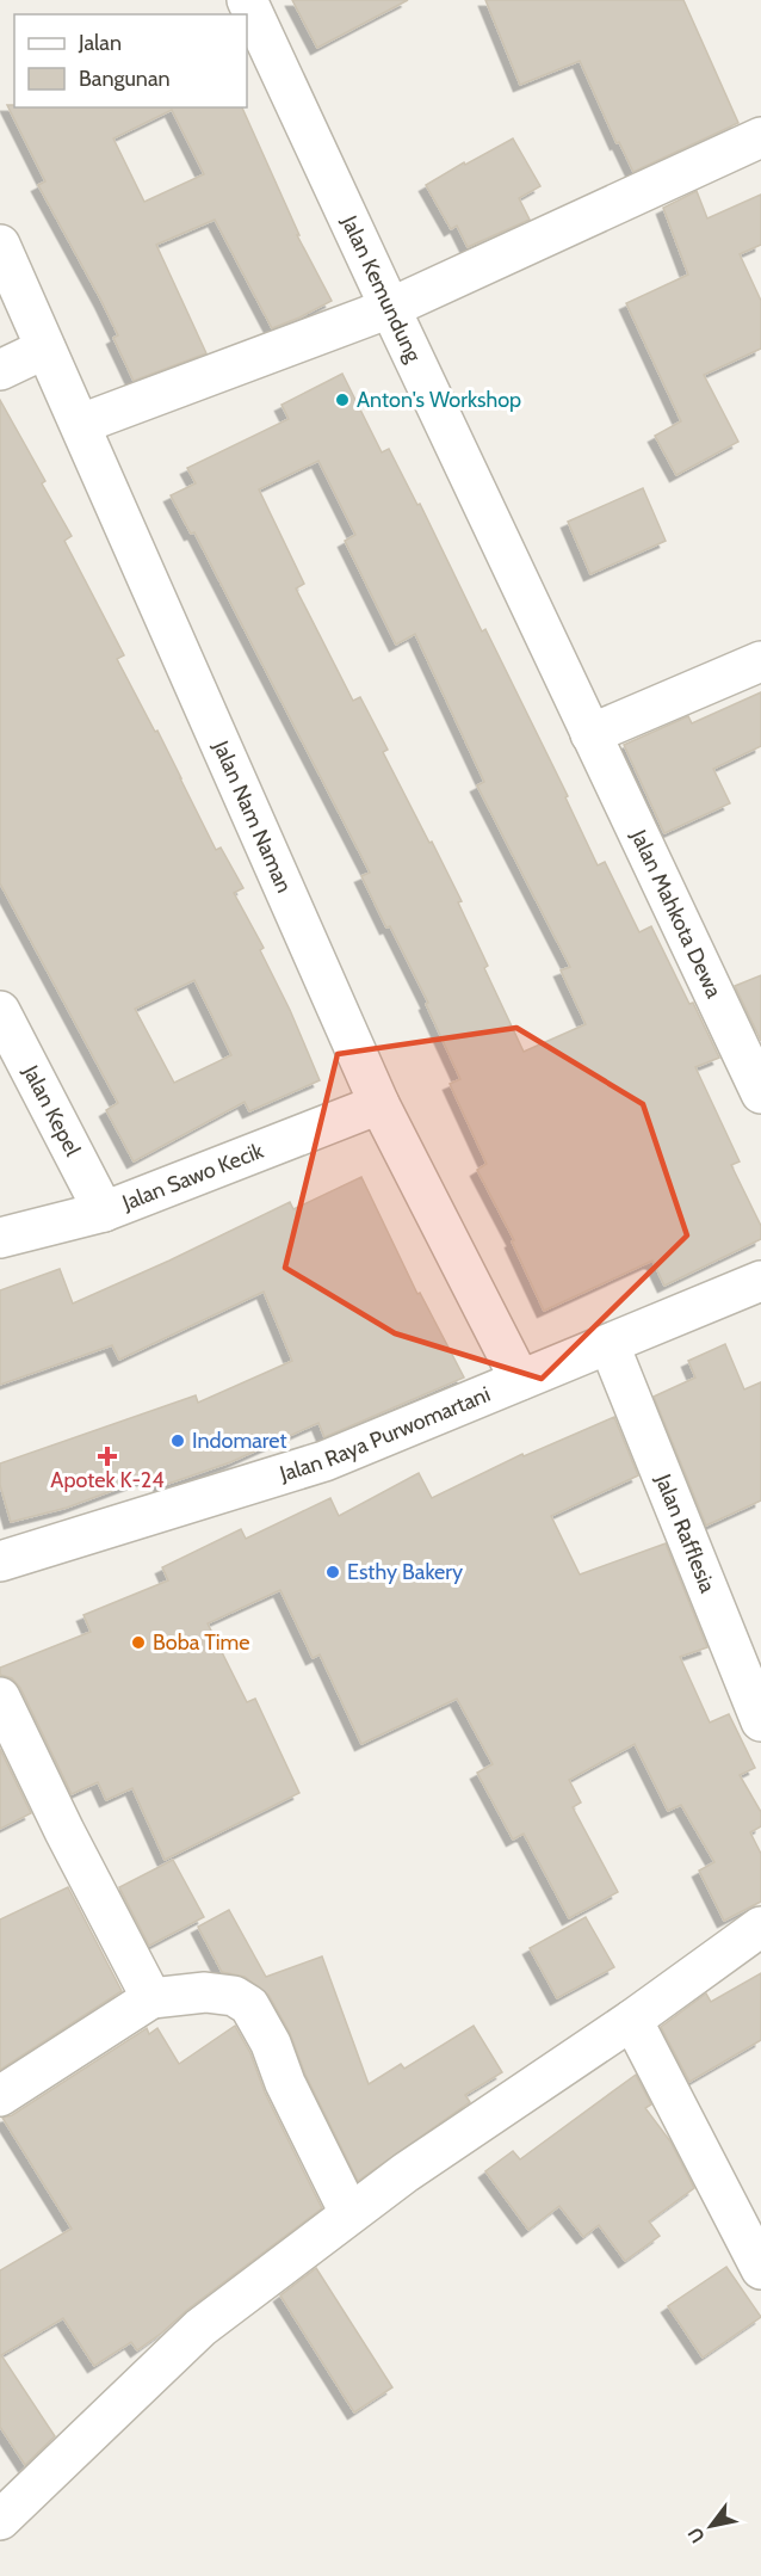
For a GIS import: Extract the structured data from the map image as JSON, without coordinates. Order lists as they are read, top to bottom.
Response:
{
  "streets": {
    "street": [
      "Jalan Kemundung",
      "Jalan Nam Naman",
      "Jalan Mahkota Dewa",
      "Jalan Kepel",
      "Jalan Sawo Kecik",
      "Jalan Raya Purwomartani",
      "Jalan Rafflesia"
    ]
  },
  "crossings": [
    ["Jalan Kemundung", "Jalan Mahkota Dewa"],
    ["Jalan Nam Naman", "Jalan Sawo Kecik"],
    ["Jalan Nam Naman", "Jalan Raya Purwomartani"],
    ["Jalan Kepel", "Jalan Sawo Kecik"],
    ["Jalan Raya Purwomartani", "Jalan Rafflesia"]
  ],
  "places": {
    "other": [
      "Anton's Workshop",
      "Indomaret",
      "Esthy Bakery",
      "Boba Time"
    ],
    "health": ["Apotek K-24"]
  },
  "legend": ["Jalan", "Bangunan"],
  "north": "bottom left"
}
